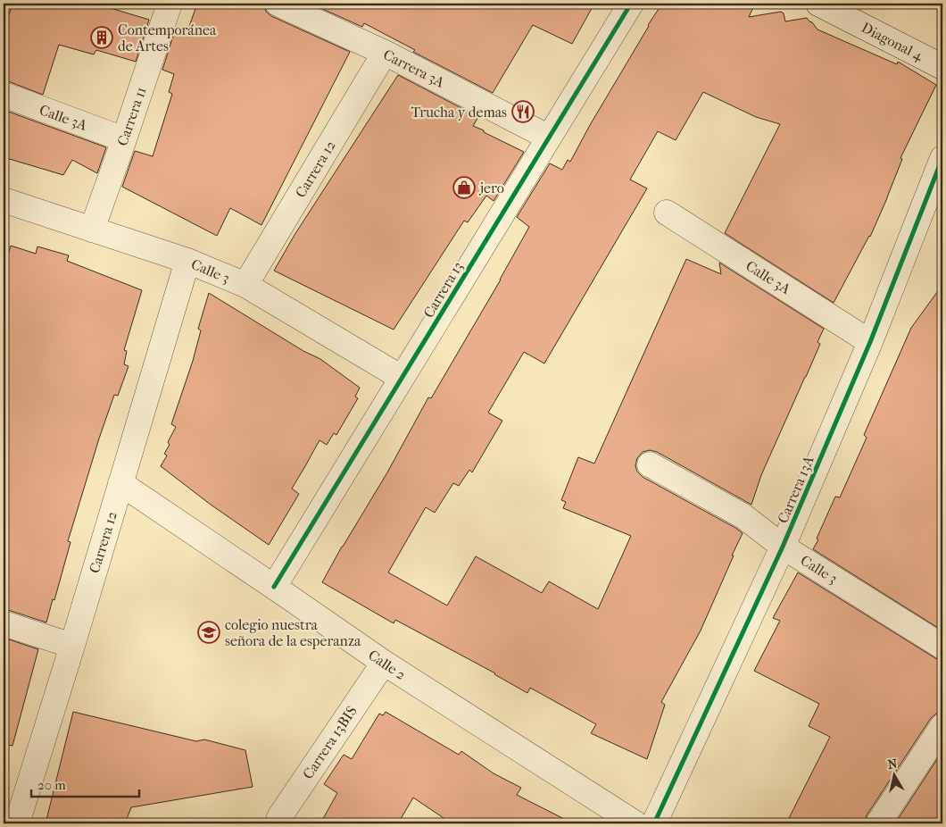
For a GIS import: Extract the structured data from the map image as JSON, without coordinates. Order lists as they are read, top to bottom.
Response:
{
  "streets": {
    "street": [
      "Diagonal 4",
      "Carrera 3A",
      "Carrera 11",
      "Calle 3A",
      "Carrera 12",
      "Calle 3",
      "Carrera 13",
      "Carrera 13A",
      "Calle 2",
      "Carrera 13BIS"
    ]
  },
  "crossings": [
    ["Carrera 3A", "Carrera 12"],
    ["Carrera 3A", "Carrera 13"],
    ["Carrera 11", "Calle 3A"],
    ["Carrera 11", "Calle 3"],
    ["Calle 3A", "Carrera 13A"],
    ["Carrera 12", "Calle 3"],
    ["Carrera 12", "Calle 2"],
    ["Calle 3", "Carrera 13"],
    ["Calle 3", "Carrera 13A"],
    ["Carrera 13", "Calle 2"],
    ["Calle 2", "Carrera 13BIS"]
  ],
  "places": {
    "building": ["Contemporánea de Artes"],
    "restaurant": ["Trucha y demas"],
    "shop": ["jero"],
    "school or university": ["colegio nuestra señora de la esperanza"]
  },
  "scale_bar": "20 m",
  "north": "top"
}
